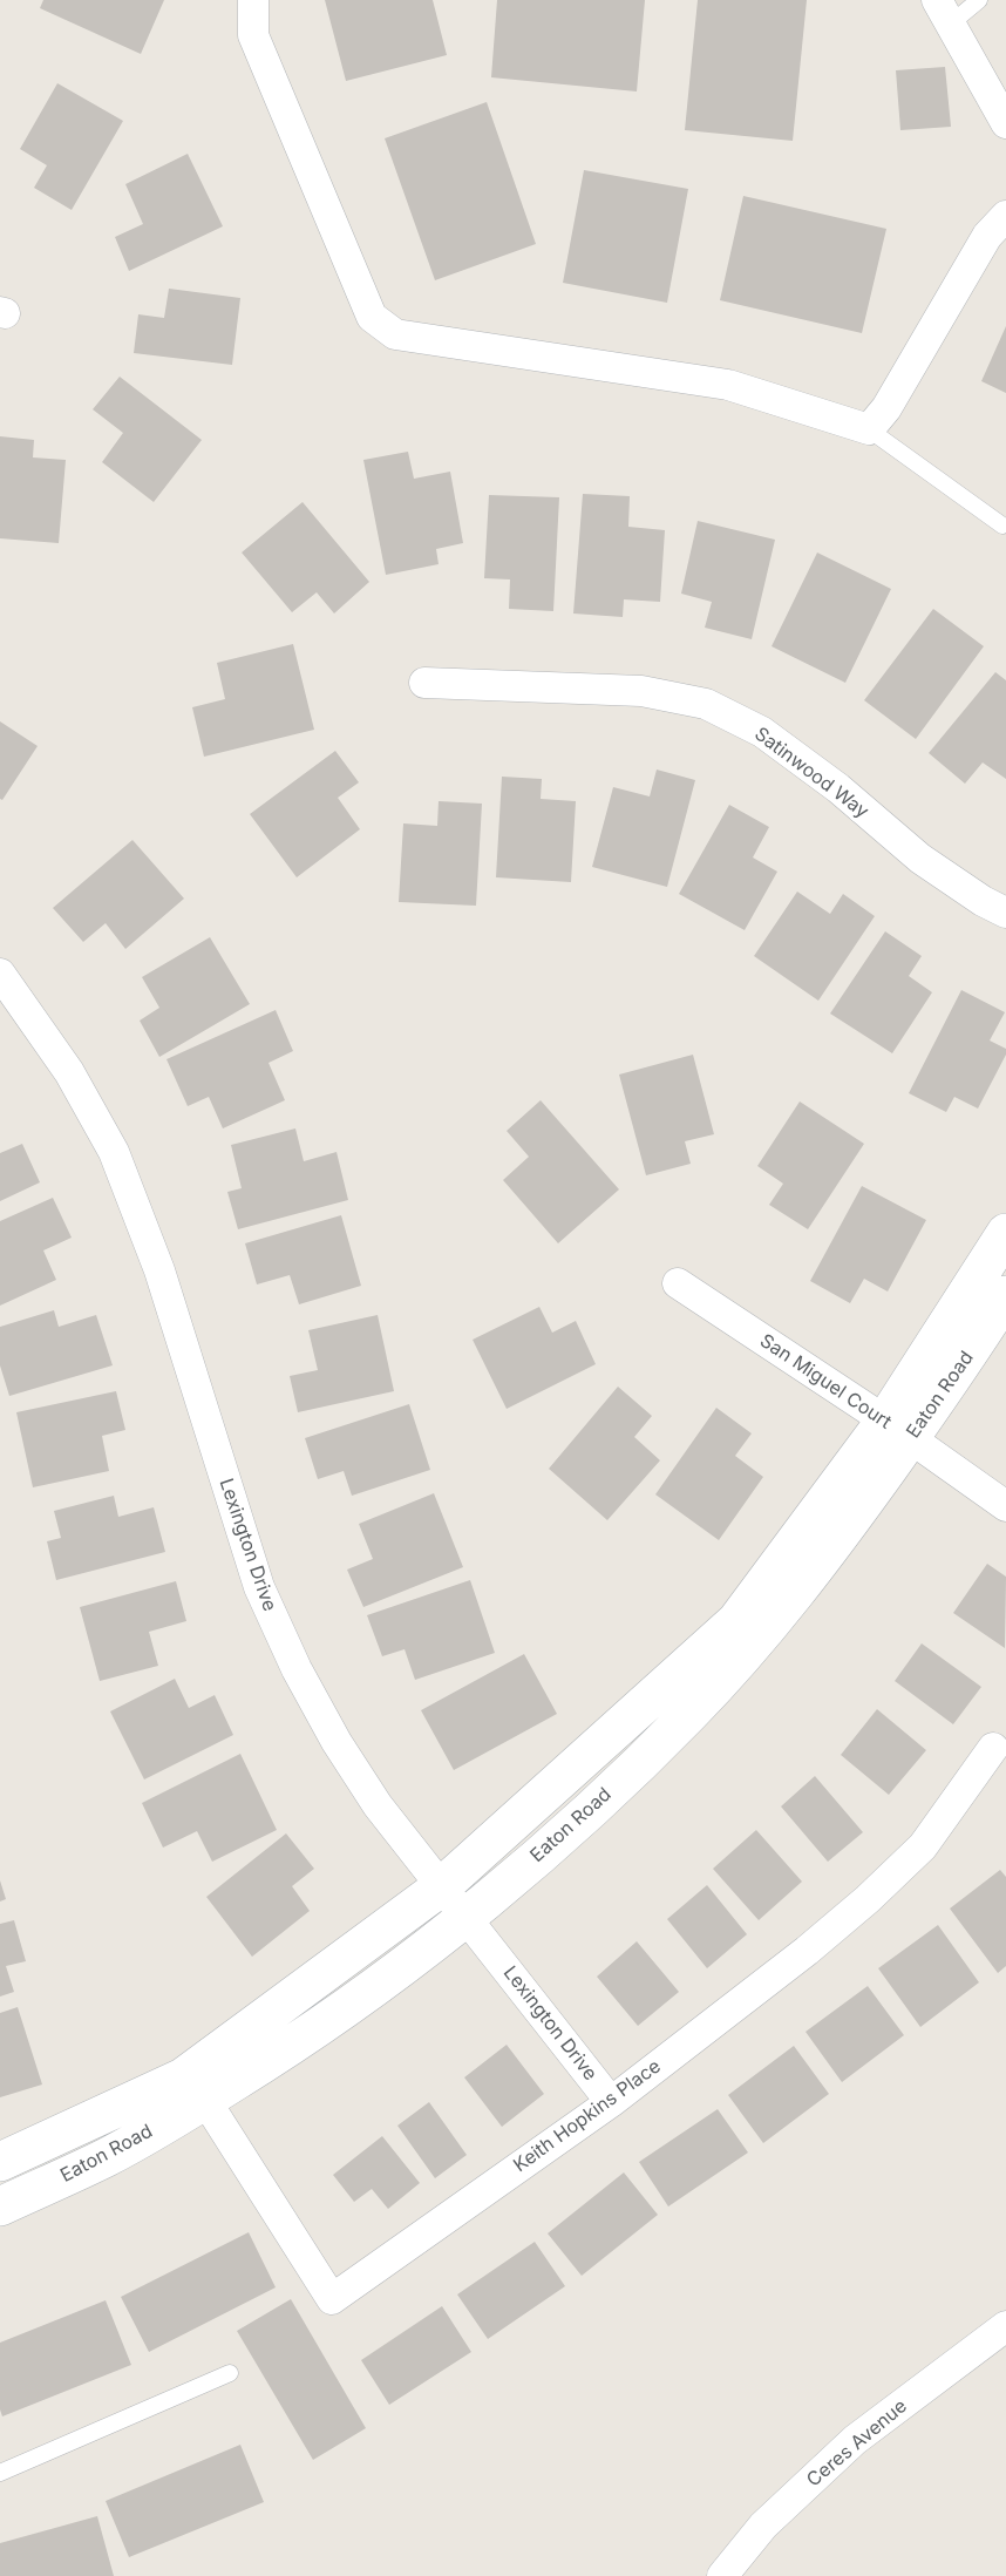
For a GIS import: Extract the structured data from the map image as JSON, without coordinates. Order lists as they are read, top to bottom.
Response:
{
  "streets": {
    "street": [
      "Satinwood Way",
      "San Miguel Court",
      "Eaton Road",
      "Lexington Drive",
      "Keith Hopkins Place",
      "Ceres Avenue"
    ]
  },
  "crossings": [
    ["San Miguel Court", "Eaton Road"],
    ["Eaton Road", "Lexington Drive"],
    ["Eaton Road", "Keith Hopkins Place"],
    ["Lexington Drive", "Keith Hopkins Place"]
  ]
}
